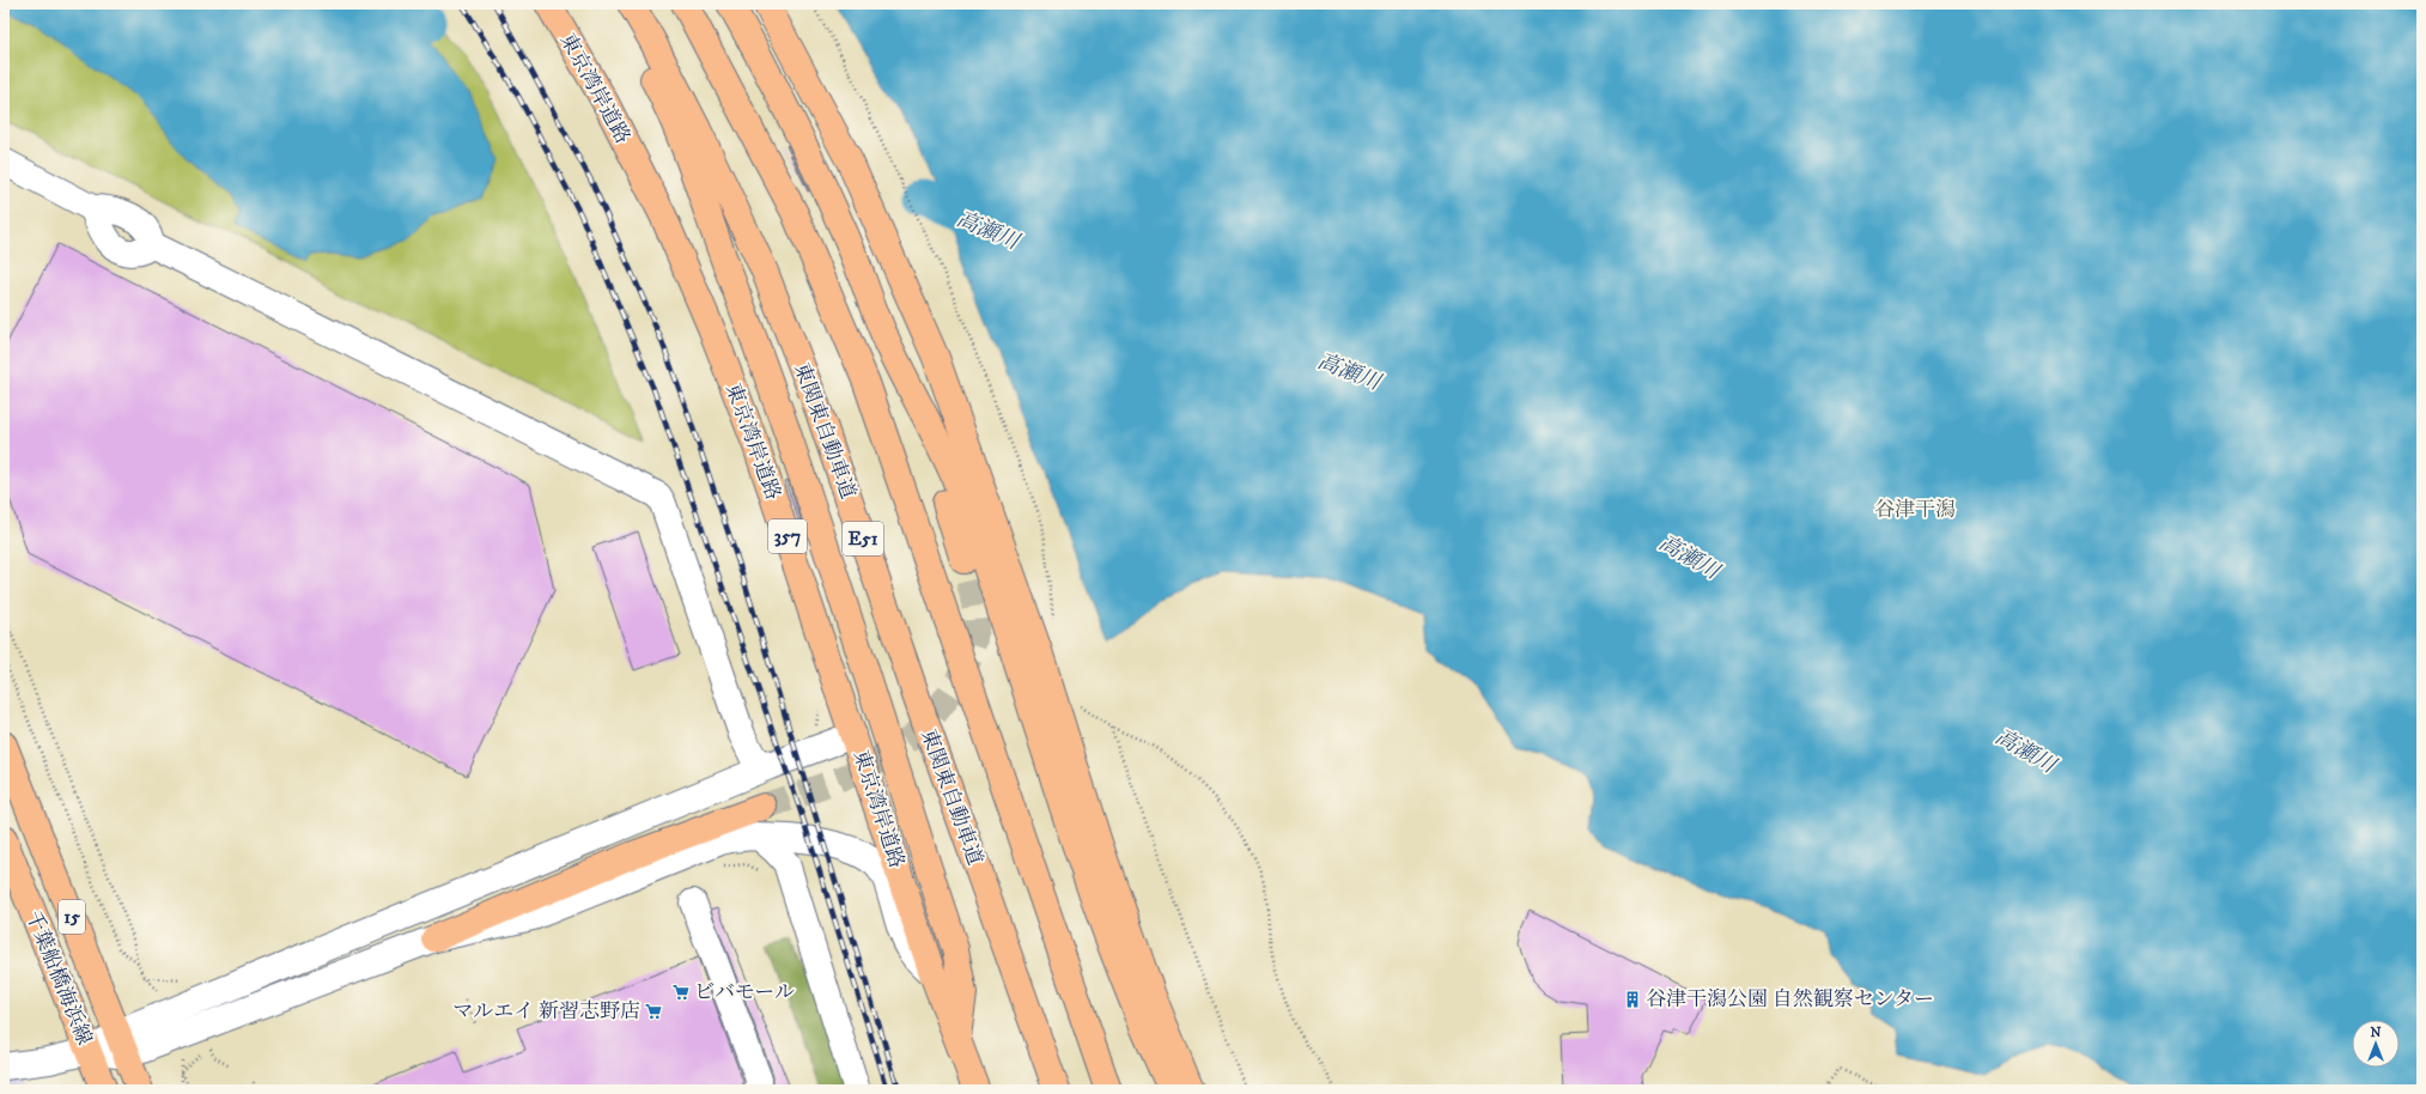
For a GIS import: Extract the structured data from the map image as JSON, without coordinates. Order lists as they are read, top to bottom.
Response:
{
  "streets": {
    "main road": [
      "東京湾岸道路",
      "東関東自動車道",
      "357",
      "E51",
      "15",
      "千葉船橋海浜線"
    ]
  },
  "water": ["高瀬川"],
  "parks": ["谷津干潟"],
  "places": {
    "supermarket": ["ビバモール", "マルエイ 新習志野店"],
    "building": ["谷津干潟公園 自然観察センター"]
  },
  "north": "top"
}
